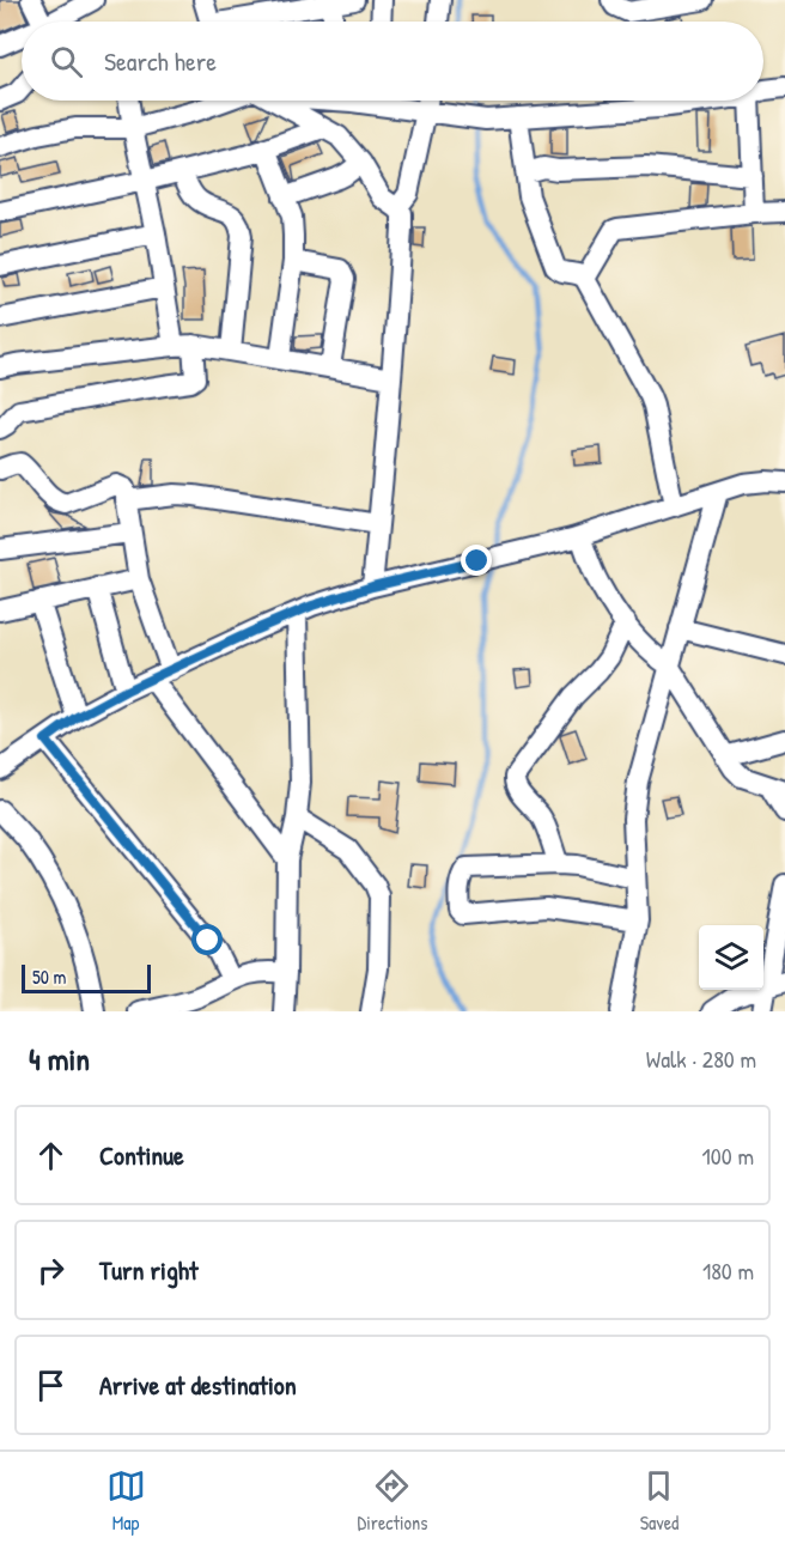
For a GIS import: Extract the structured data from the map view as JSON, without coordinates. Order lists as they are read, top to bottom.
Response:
{
  "scale_bar": "50 m",
  "page": {
    "search": "Search here",
    "scale": "50 m",
    "heading": ["4 min", "Walk · 280 m"],
    "list": [
      ["Continue", "100 m"],
      ["Turn right", "180 m"],
      "Arrive at destination"
    ],
    "nav": ["Map", "Directions", "Saved"]
  }
}
